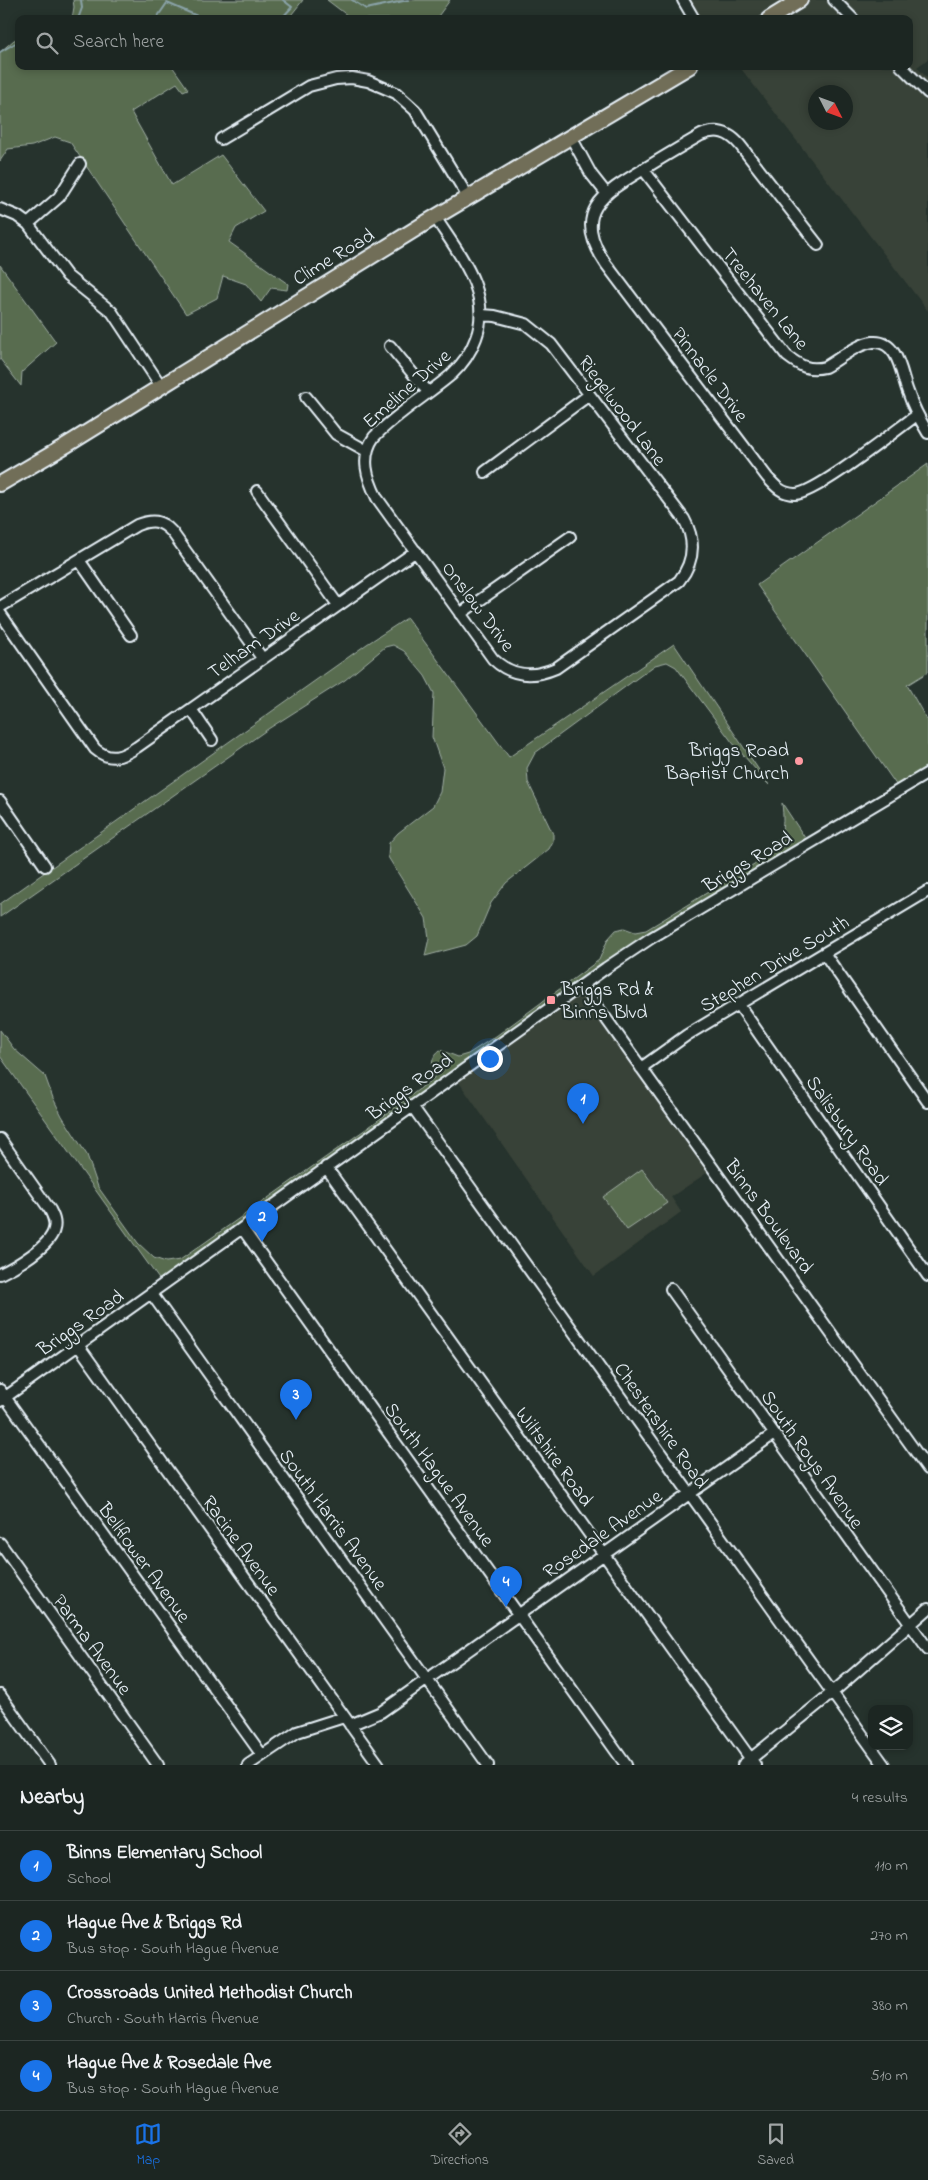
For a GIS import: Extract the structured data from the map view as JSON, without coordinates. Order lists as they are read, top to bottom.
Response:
{
  "streets": {
    "main road": ["Clime Road"],
    "street": [
      "Treehaven Lane",
      "Pinnacle Drive",
      "Emeline Drive",
      "Riegelwood Lane",
      "Onslow Drive",
      "Telham Drive",
      "Briggs Road",
      "Stephen Drive South",
      "Salisbury Road",
      "Binns Boulevard",
      "Chestershire Road",
      "Wiltshire Road",
      "South Roys Avenue",
      "South Hague Avenue",
      "South Harris Avenue",
      "Rosedale Avenue",
      "Racine Avenue",
      "Bellflower Avenue",
      "Parma Avenue"
    ]
  },
  "crossings": [
    ["Clime Road", "Emeline Drive"],
    ["Treehaven Lane", "Pinnacle Drive"],
    ["Emeline Drive", "Riegelwood Lane"],
    ["Emeline Drive", "Onslow Drive"],
    ["Riegelwood Lane", "Onslow Drive"],
    ["Onslow Drive", "Telham Drive"],
    ["Briggs Road", "Binns Boulevard"],
    ["Briggs Road", "Chestershire Road"],
    ["Briggs Road", "Wiltshire Road"],
    ["Briggs Road", "South Hague Avenue"],
    ["Briggs Road", "South Harris Avenue"],
    ["Briggs Road", "Racine Avenue"],
    ["Briggs Road", "Bellflower Avenue"],
    ["Stephen Drive South", "Salisbury Road"],
    ["Stephen Drive South", "Binns Boulevard"],
    ["Chestershire Road", "Rosedale Avenue"],
    ["Wiltshire Road", "Rosedale Avenue"],
    ["South Roys Avenue", "Rosedale Avenue"],
    ["South Hague Avenue", "Rosedale Avenue"],
    ["South Harris Avenue", "Rosedale Avenue"],
    ["Rosedale Avenue", "Racine Avenue"],
    ["Rosedale Avenue", "Bellflower Avenue"]
  ],
  "places": {
    "other": ["Briggs Road Baptist Church"],
    "transit": ["Briggs Rd & Binns Blvd"]
  },
  "north": "bottom right",
  "page": {
    "search": "Search here",
    "pins": [
      "1",
      "2",
      "3",
      "4"
    ],
    "heading": ["Nearby", "4 results"],
    "list": [
      {
        "mark": "1",
        "name": "Binns Elementary School",
        "note": "School",
        "value": "110 m"
      },
      {
        "mark": "2",
        "name": "Hague Ave & Briggs Rd",
        "note": "Bus stop · South Hague Avenue",
        "value": "270 m"
      },
      {
        "mark": "3",
        "name": "Crossroads United Methodist Church",
        "note": "Church · South Harris Avenue",
        "value": "380 m"
      },
      {
        "mark": "4",
        "name": "Hague Ave & Rosedale Ave",
        "note": "Bus stop · South Hague Avenue",
        "value": "510 m"
      }
    ],
    "nav": ["Map", "Directions", "Saved"]
  }
}
